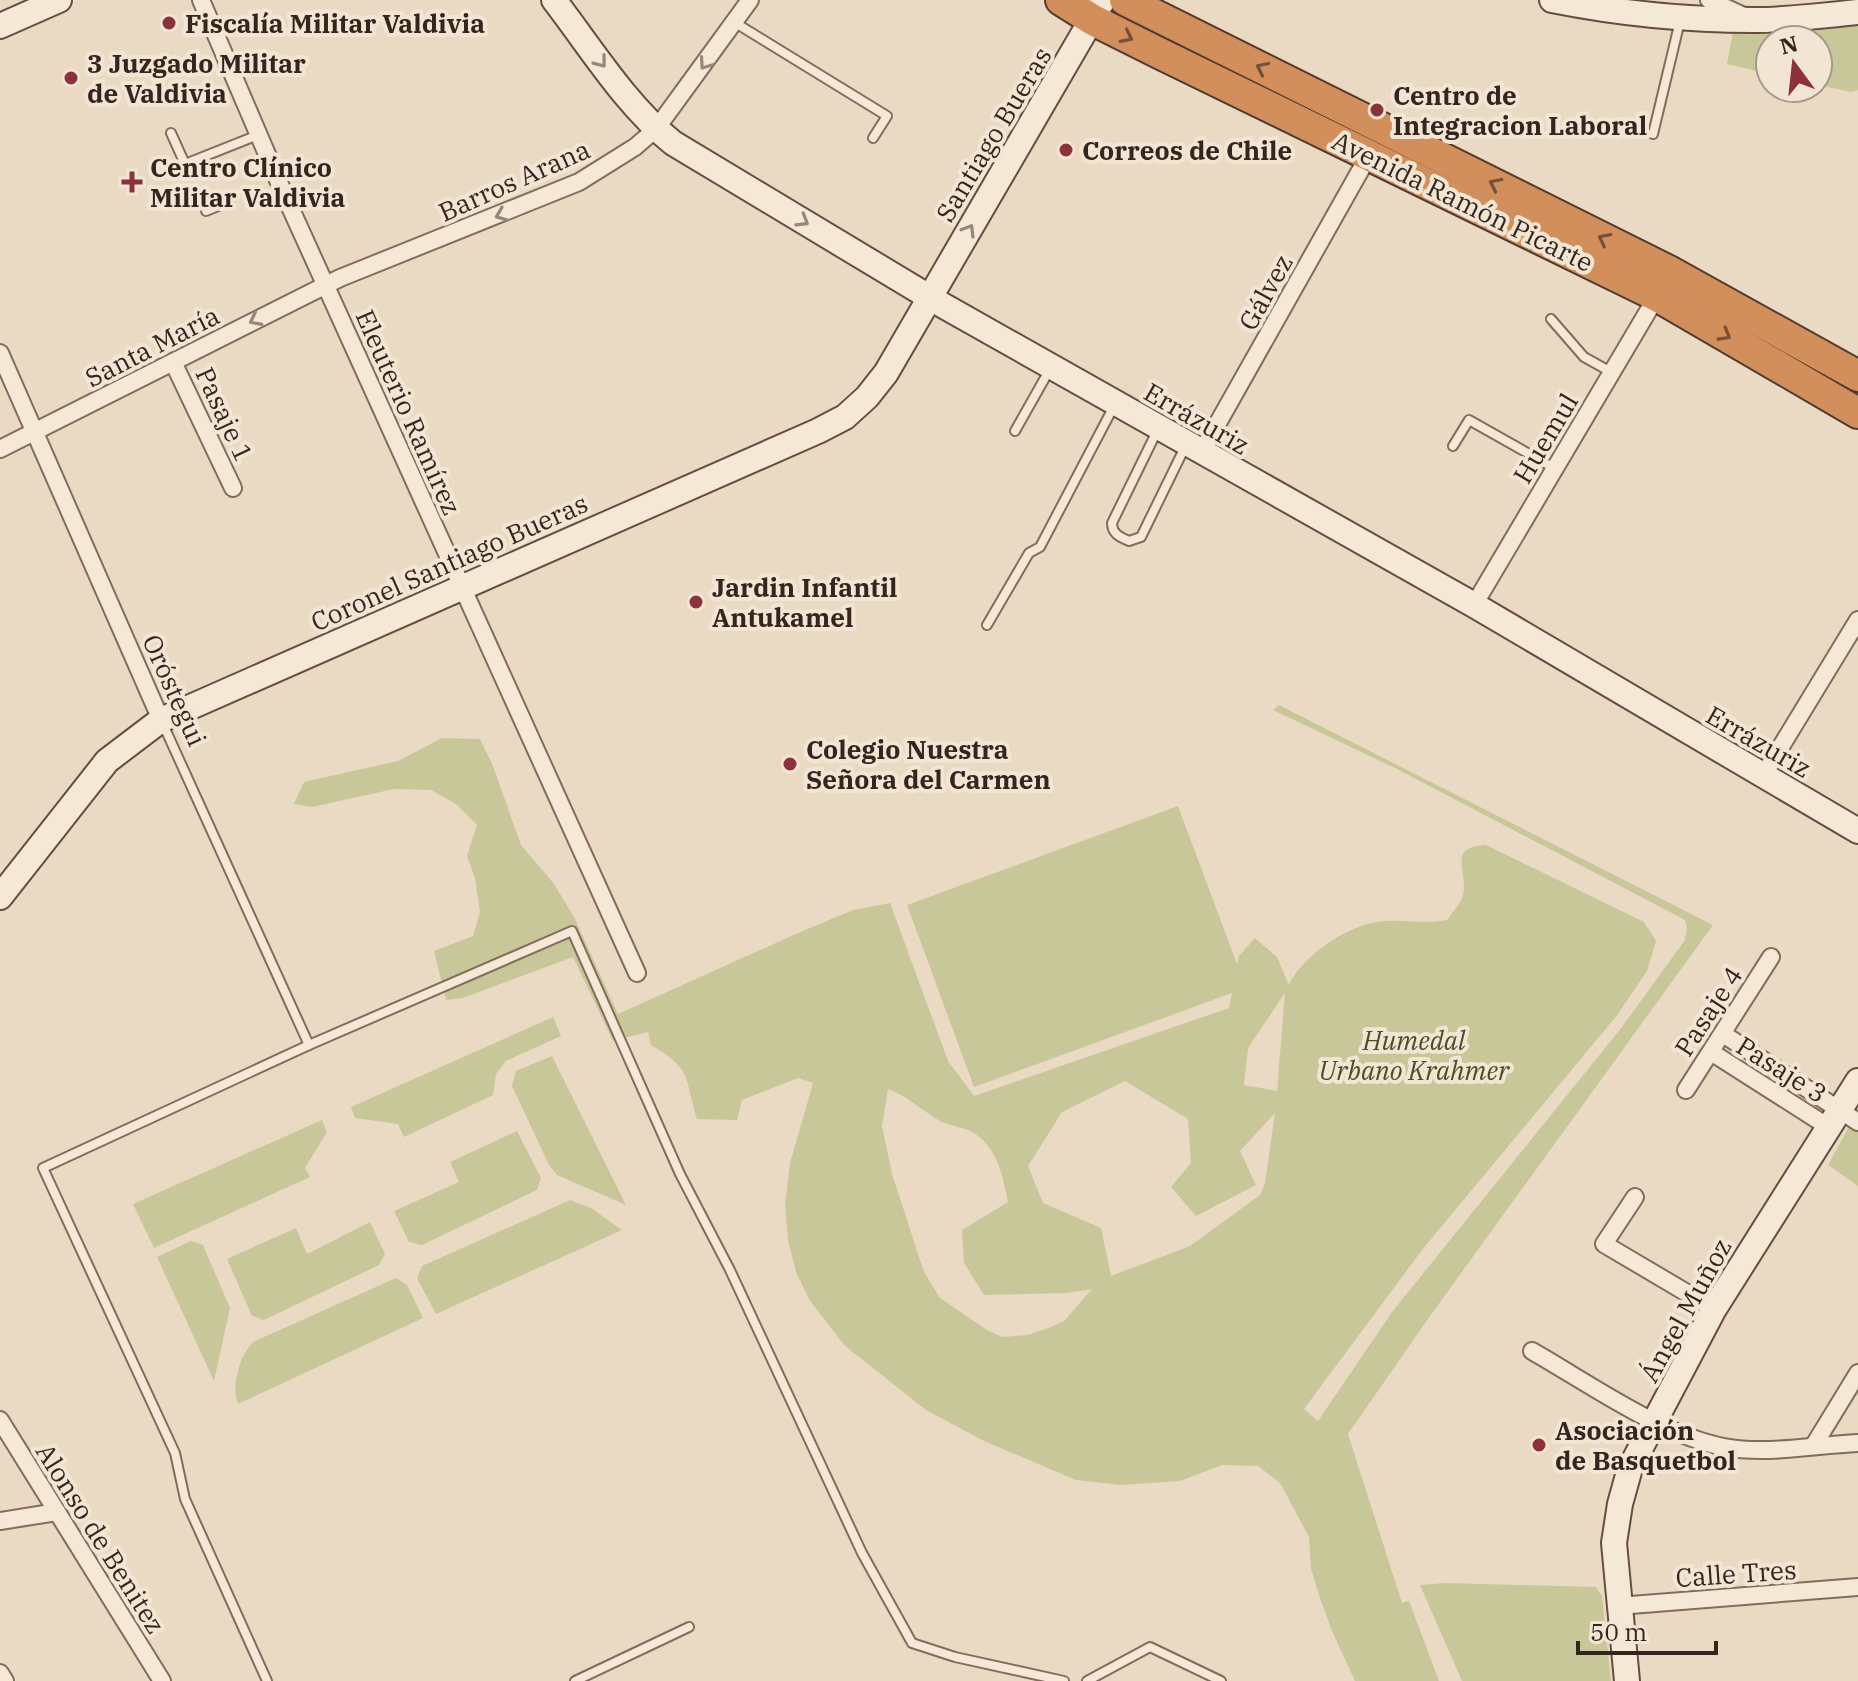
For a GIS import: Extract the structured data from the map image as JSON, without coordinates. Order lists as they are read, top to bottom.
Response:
{
  "streets": {
    "highway": ["Avenida Ramón Picarte"],
    "main road": [
      "Santiago Bueras",
      "Errázuriz",
      "Coronel Santiago Bueras",
      "Ángel Muñoz"
    ],
    "street": [
      "Barros Arana",
      "Gálvez",
      "Santa María",
      "Eleuterio Ramírez",
      "Pasaje 1",
      "Huemul",
      "Oróstegui",
      "Pasaje 4",
      "Pasaje 3",
      "Alonso de Benitez",
      "Calle Tres"
    ]
  },
  "crossings": [
    ["Santiago Bueras", "Avenida Ramón Picarte"],
    ["Santiago Bueras", "Errázuriz"],
    ["Santiago Bueras", "Coronel Santiago Bueras"],
    ["Barros Arana", "Santa María"],
    ["Barros Arana", "Eleuterio Ramírez"],
    ["Barros Arana", "Errázuriz"],
    ["Avenida Ramón Picarte", "Gálvez"],
    ["Avenida Ramón Picarte", "Huemul"],
    ["Gálvez", "Errázuriz"],
    ["Santa María", "Eleuterio Ramírez"],
    ["Santa María", "Pasaje 1"],
    ["Santa María", "Oróstegui"],
    ["Eleuterio Ramírez", "Coronel Santiago Bueras"],
    ["Errázuriz", "Huemul"],
    ["Errázuriz", "Coronel Santiago Bueras"],
    ["Coronel Santiago Bueras", "Oróstegui"],
    ["Pasaje 4", "Pasaje 3"],
    ["Pasaje 3", "Ángel Muñoz"],
    ["Ángel Muñoz", "Calle Tres"]
  ],
  "one_way": ["Santiago Bueras", "Barros Arana", "Santa María"],
  "parks": ["Humedal Urbano Krahmer"],
  "places": {
    "other": [
      "Fiscalía Militar Valdivia",
      "3 Juzgado Militar de Valdivia",
      "Centro de Integracion Laboral",
      "Correos de Chile",
      "Jardin Infantil Antukamel",
      "Colegio Nuestra Señora del Carmen",
      "Asociación de Basquetbol"
    ],
    "health": ["Centro Clínico Militar Valdivia"]
  },
  "scale_bar": "50 m",
  "north": "top"
}
